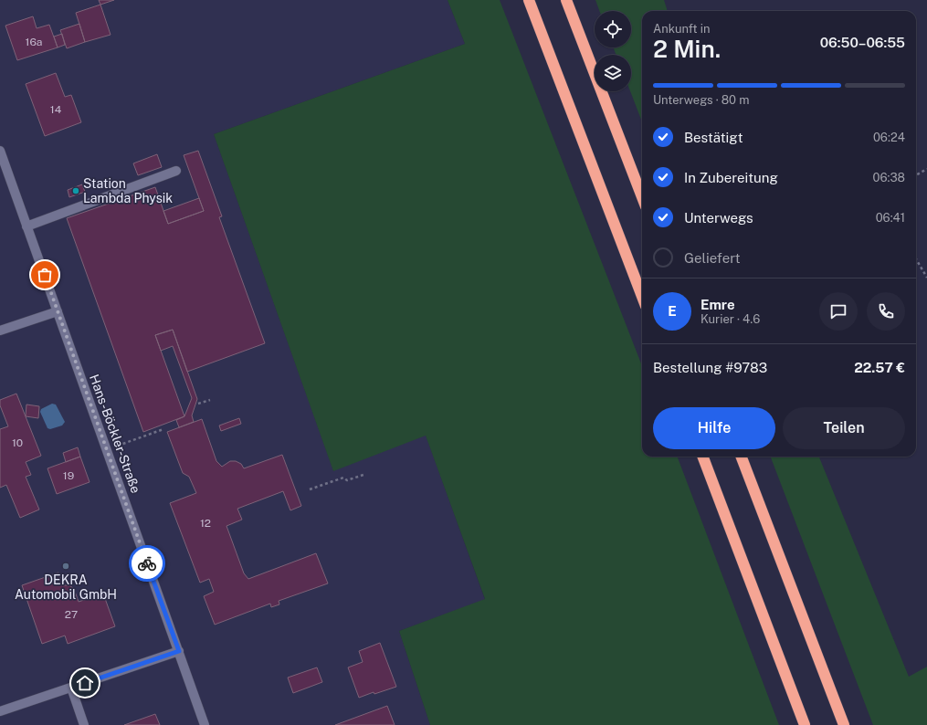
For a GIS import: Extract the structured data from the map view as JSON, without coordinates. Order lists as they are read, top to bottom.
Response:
{
  "streets": {
    "street": ["Hans-Böckler-Straße"]
  },
  "places": ["Station Lambda Physik", "DEKRA Automobil GmbH"],
  "house_numbers": [
    "16a",
    "14",
    "10",
    "19",
    "12",
    "27"
  ],
  "page": {
    "heading": ["2 Min.", "Ankunft in", "06:50–06:55"],
    "panel": [
      "Emre",
      "Kurier · 4.6",
      "Bestellung #9783",
      "22.57 €"
    ],
    "bar": "Unterwegs · 80 m",
    "list": [
      ["Bestätigt", "06:24"],
      ["In Zubereitung", "06:38"],
      ["Unterwegs", "06:41"],
      "Geliefert"
    ],
    "round": "E",
    "buttons": ["Hilfe", "Teilen"]
  }
}
